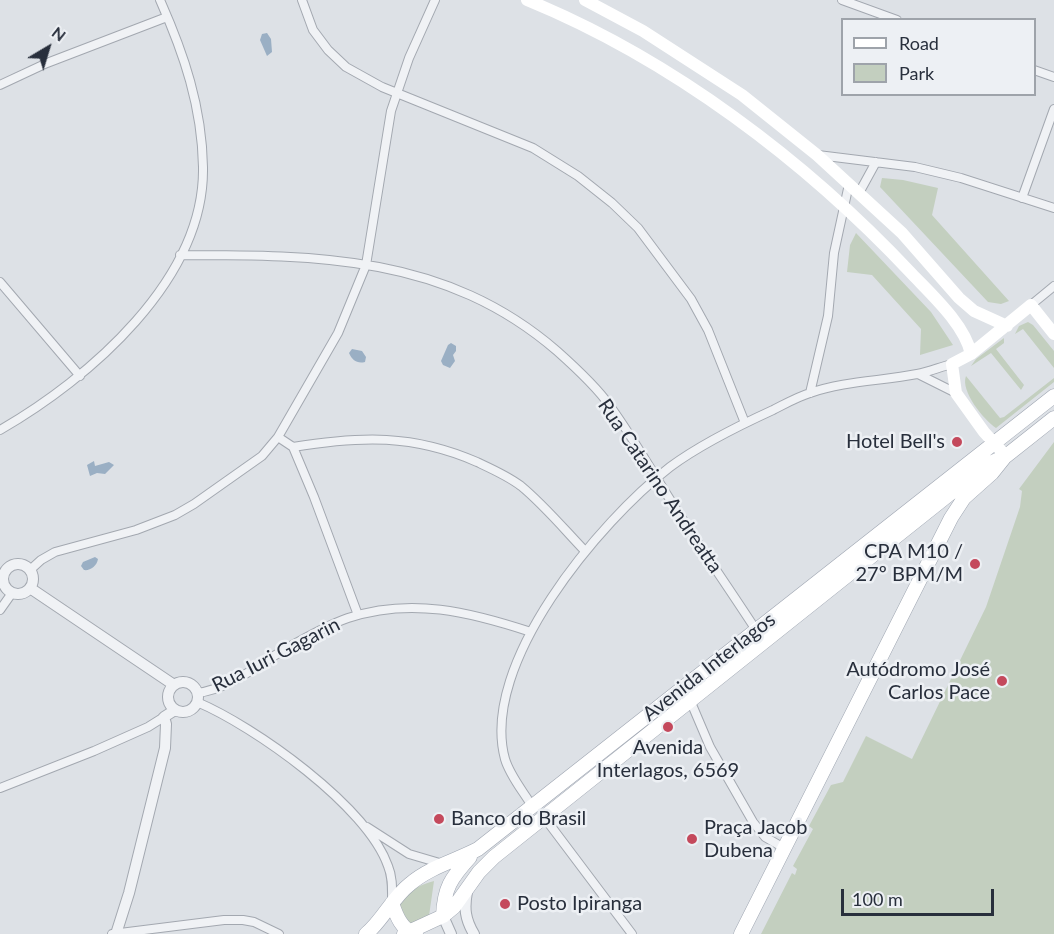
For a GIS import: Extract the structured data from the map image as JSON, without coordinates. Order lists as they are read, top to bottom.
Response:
{
  "streets": {
    "main road": ["Avenida Interlagos"],
    "street": ["Rua Catarino Andreatta", "Rua Iuri Gagarin"]
  },
  "crossings": [
    ["Rua Catarino Andreatta", "Avenida Interlagos"]
  ],
  "places": [
    "Hotel Bell's",
    "CPA M10 / 27º BPM/M",
    "Autódromo José Carlos Pace",
    "Avenida Interlagos, 6569",
    "Banco do Brasil",
    "Praça Jacob Dubena",
    "Posto Ipiranga"
  ],
  "legend": ["Road", "Park"],
  "scale_bar": "100 m",
  "north": "top right"
}
